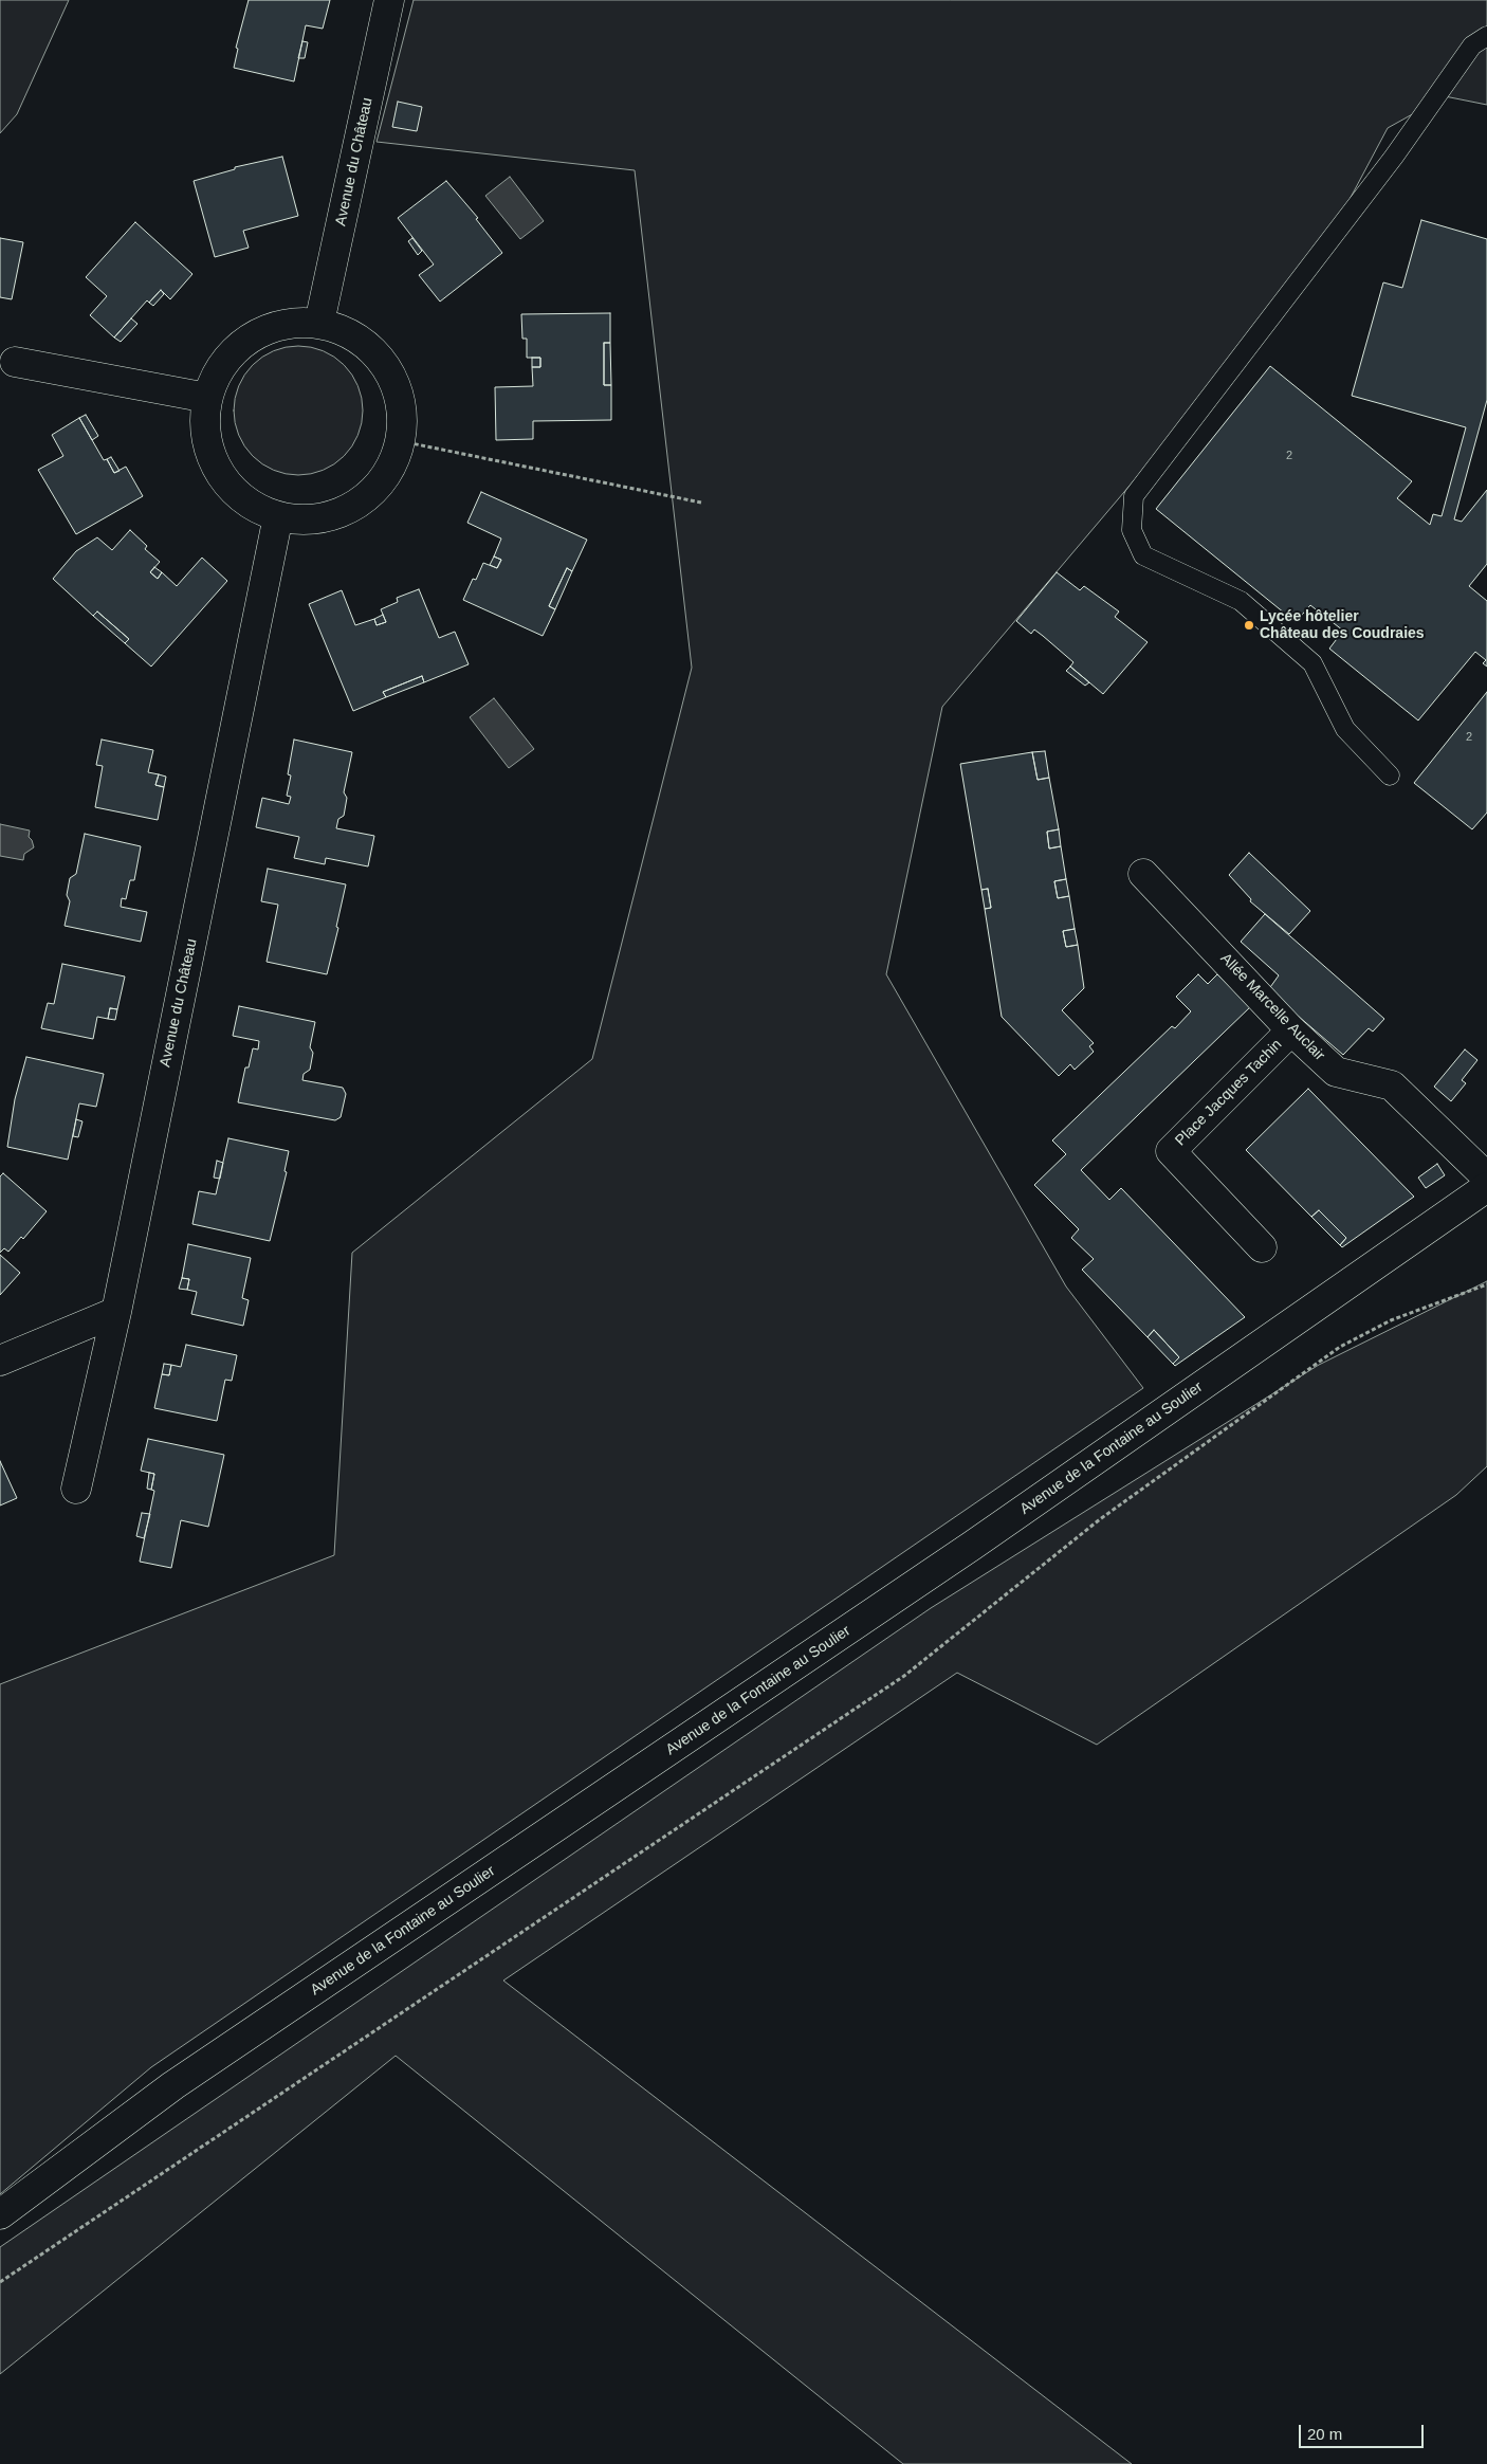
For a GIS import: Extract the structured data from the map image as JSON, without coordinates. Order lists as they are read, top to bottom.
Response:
{
  "streets": {
    "street": [
      "Avenue du Château",
      "Allée Marcelle Auclair",
      "Place Jacques Tachin",
      "Avenue de la Fontaine au Soulier"
    ]
  },
  "crossings": [
    ["Allée Marcelle Auclair", "Place Jacques Tachin"]
  ],
  "places": ["Lycée hôtelier Château des Coudraies"],
  "house_numbers": ["2", "2"],
  "scale_bar": "20 m"
}
